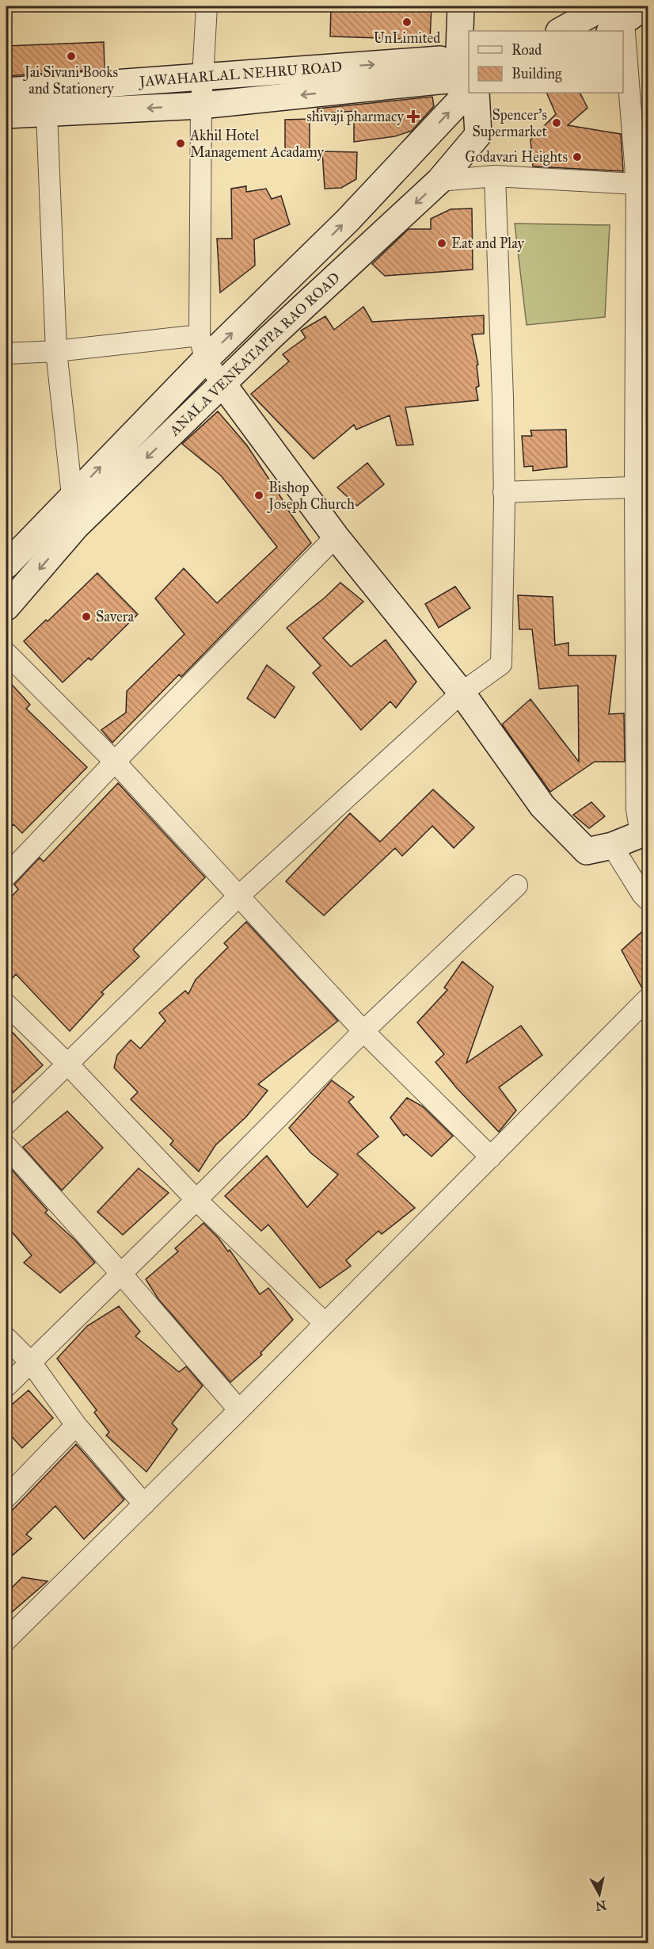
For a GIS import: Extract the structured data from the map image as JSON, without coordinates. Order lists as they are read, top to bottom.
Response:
{
  "streets": {
    "main road": ["JAWAHARLAL NEHRU ROAD", "ANALA VENKATAPPA RAO ROAD"]
  },
  "places": {
    "other": [
      "UnLimited",
      "Jai Sivani Books and Stationery",
      "Spencer's Supermarket",
      "Akhil Hotel Management Acadamy",
      "Godavari Heights",
      "Eat and Play",
      "Bishop Joseph Church",
      "Savera"
    ],
    "health": ["shivaji pharmacy"]
  },
  "legend": ["Road", "Building"],
  "north": "bottom"
}
